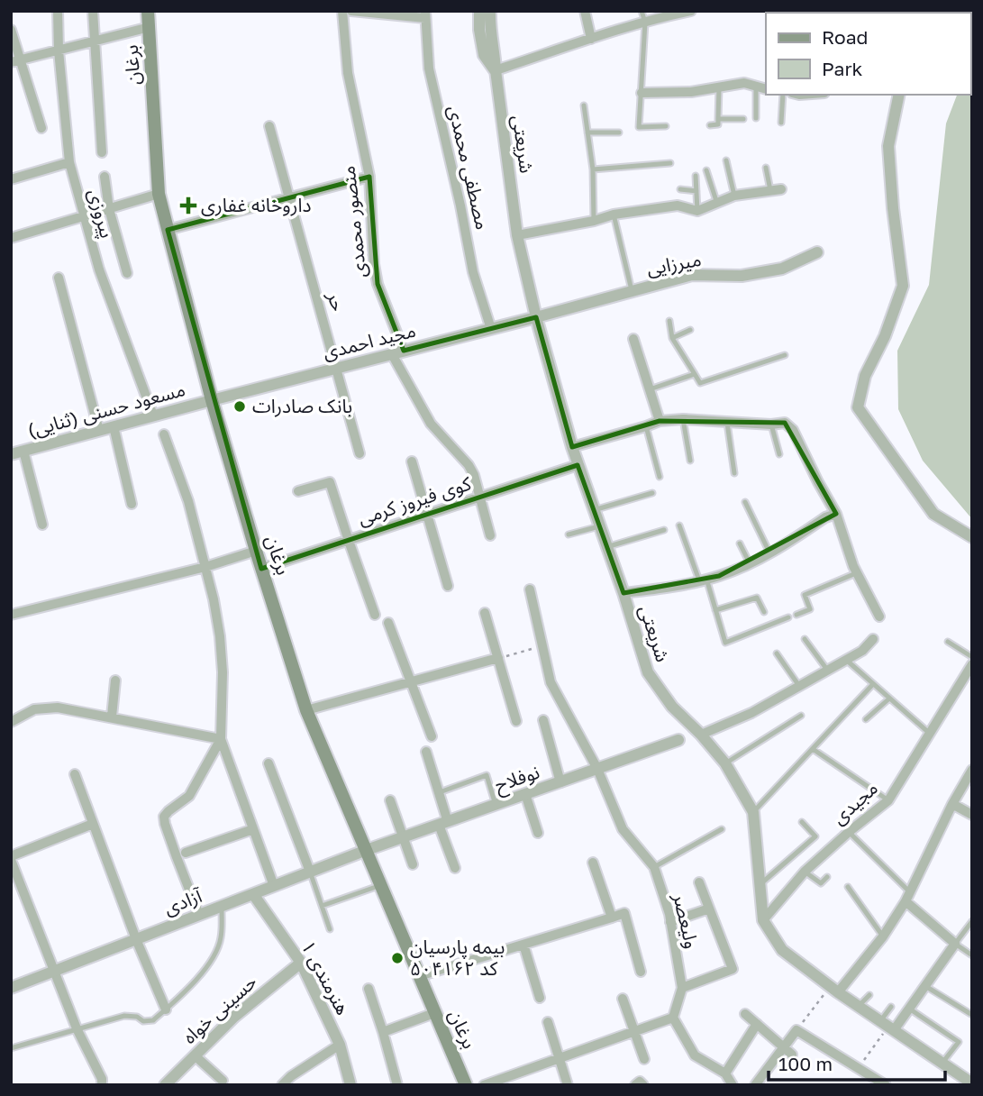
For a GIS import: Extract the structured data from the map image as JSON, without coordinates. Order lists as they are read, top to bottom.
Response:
{
  "streets": {
    "main road": ["برغان"],
    "street": [
      "شریعتی",
      "مصطفی محمدی",
      "پیروزی",
      "منصور محمدی",
      "میرزایی",
      "حر",
      "مجید احمدی",
      "مسعود حسنی (ثنایی)",
      "کوی فیروز کرمی",
      "نوفلاح",
      "مجیدی",
      "آزادی",
      "ولیعصر",
      "هنرمندی ۱",
      "حسینی خواه"
    ]
  },
  "crossings": [
    ["برغان", "مجید احمدی"],
    ["برغان", "مسعود حسنی (ثنایی)"],
    ["برغان", "کوی فیروز کرمی"],
    ["برغان", "نوفلاح"],
    ["برغان", "آزادی"],
    ["شریعتی", "میرزایی"],
    ["شریعتی", "مجید احمدی"],
    ["شریعتی", "کوی فیروز کرمی"],
    ["شریعتی", "مجیدی"],
    ["مصطفی محمدی", "مجید احمدی"],
    ["پیروزی", "مسعود حسنی (ثنایی)"],
    ["منصور محمدی", "مجید احمدی"],
    ["منصور محمدی", "کوی فیروز کرمی"],
    ["میرزایی", "مجید احمدی"],
    ["حر", "مجید احمدی"],
    ["مجید احمدی", "مسعود حسنی (ثنایی)"],
    ["نوفلاح", "آزادی"],
    ["نوفلاح", "ولیعصر"],
    ["آزادی", "هنرمندی ۱"],
    ["هنرمندی ۱", "حسینی خواه"]
  ],
  "places": {
    "health": ["داروخانه غفاری"],
    "other": ["بانک صادرات", "بیمه پارسیان کد ۵۰۴۱۶۲"]
  },
  "legend": ["Road", "Park"],
  "scale_bar": "100 m"
}
